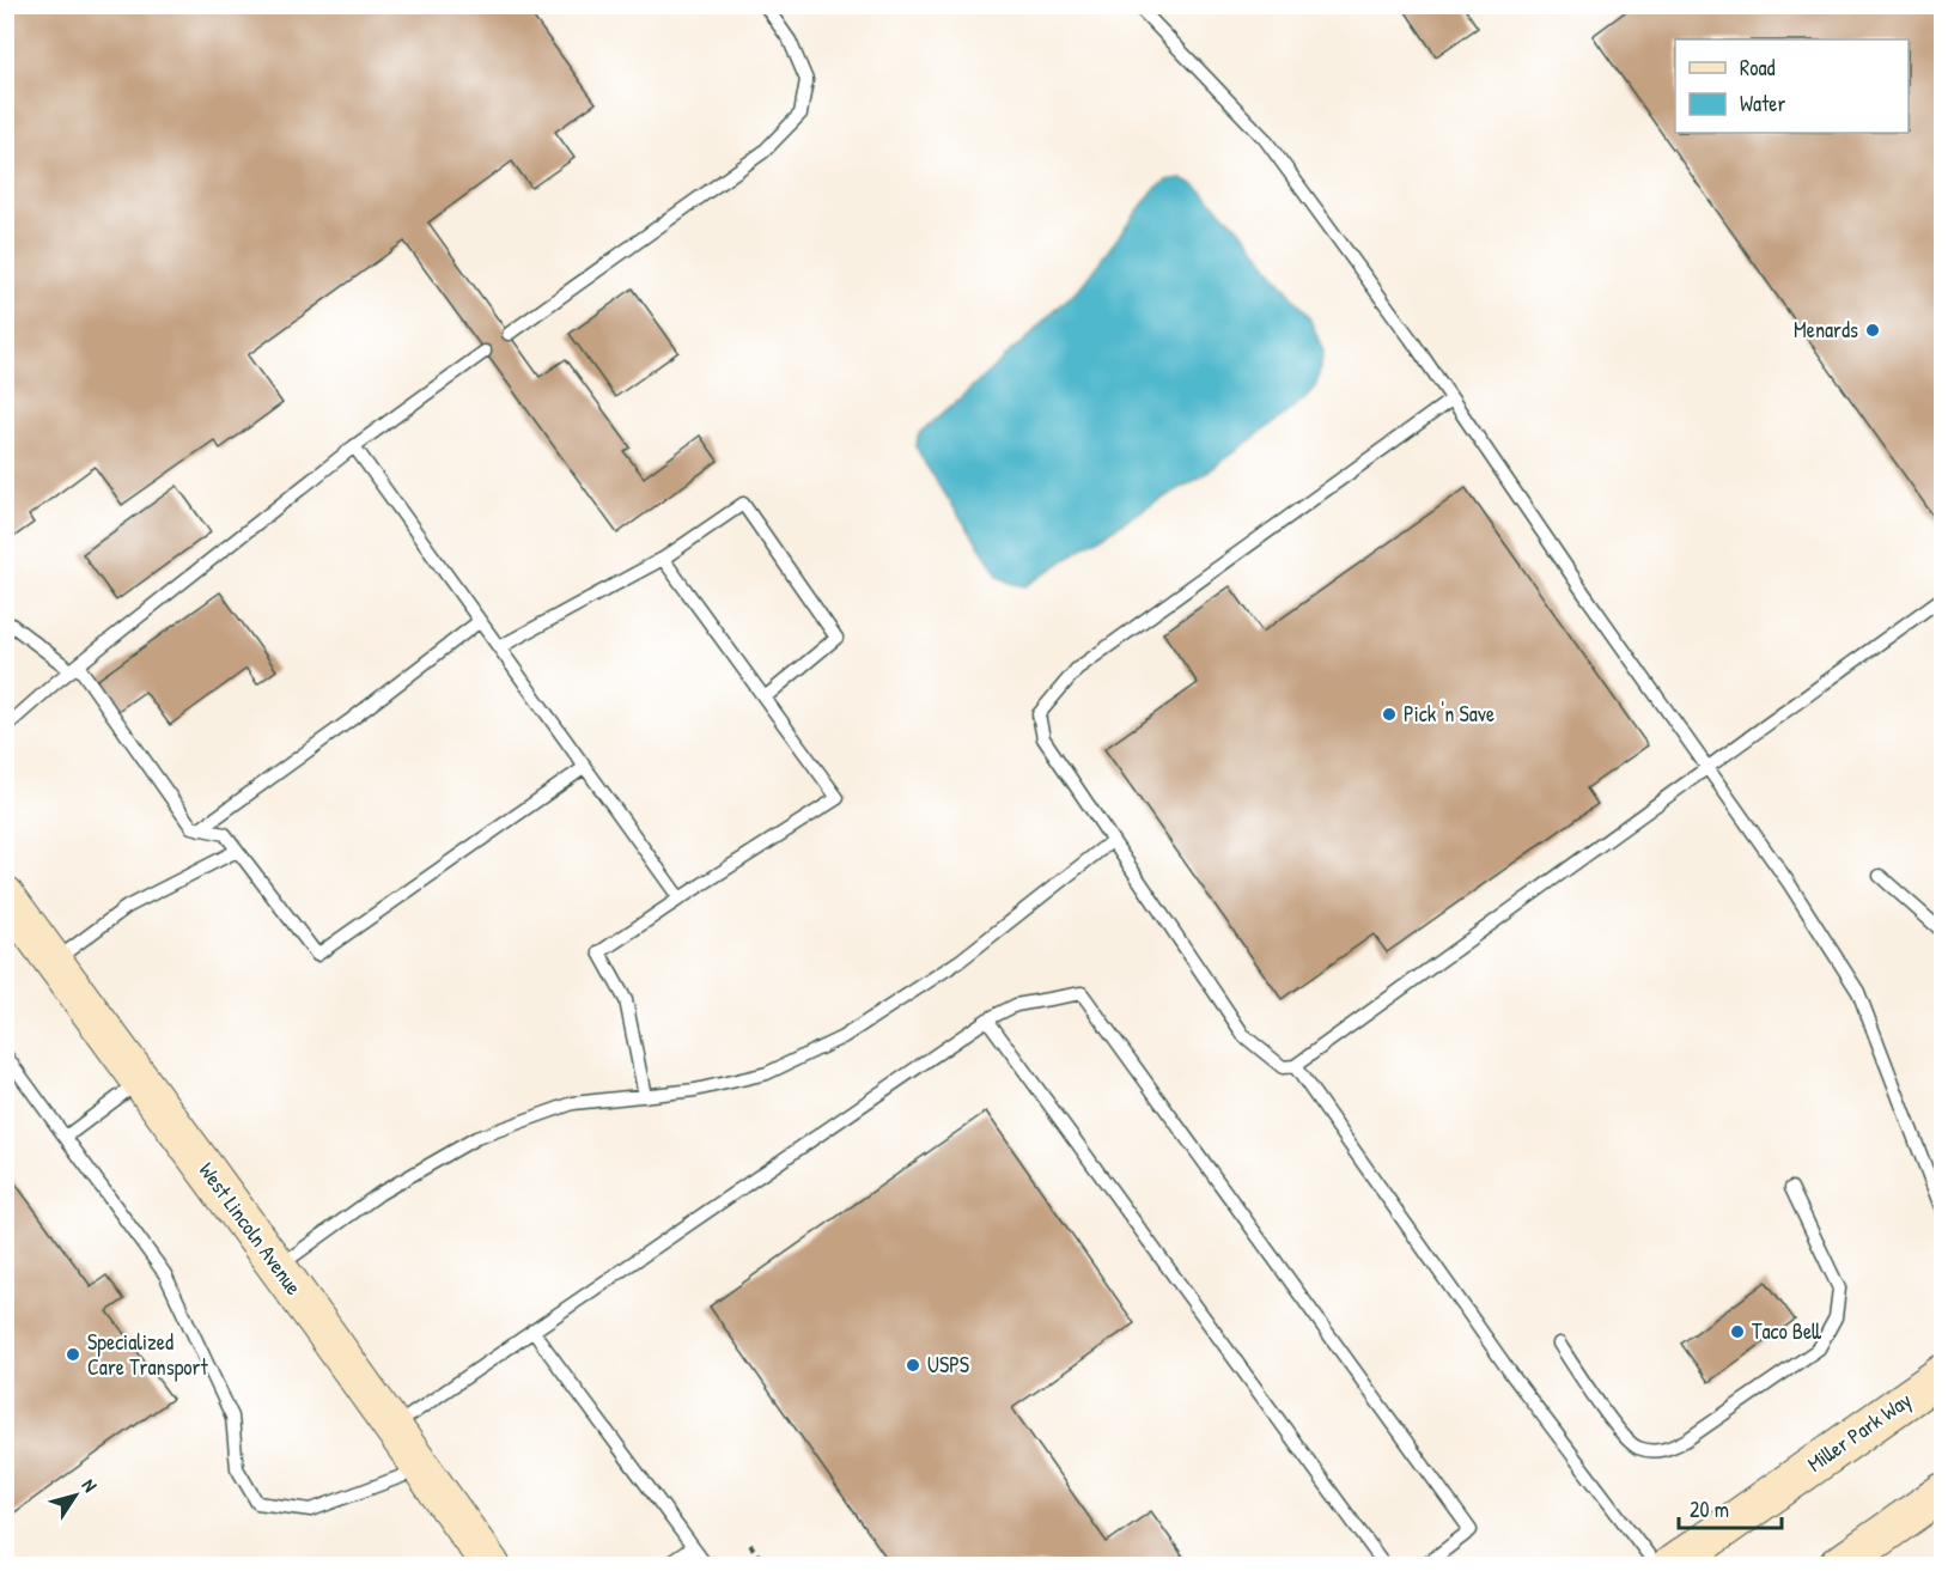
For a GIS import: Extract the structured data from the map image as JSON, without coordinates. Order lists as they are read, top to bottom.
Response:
{
  "streets": {
    "main road": ["West Lincoln Avenue", "Miller Park Way"]
  },
  "places": [
    "Menards",
    "Pick 'n Save",
    "Taco Bell",
    "Specialized Care Transport",
    "USPS"
  ],
  "legend": ["Road", "Water"],
  "scale_bar": "20 m",
  "north": "top right"
}
